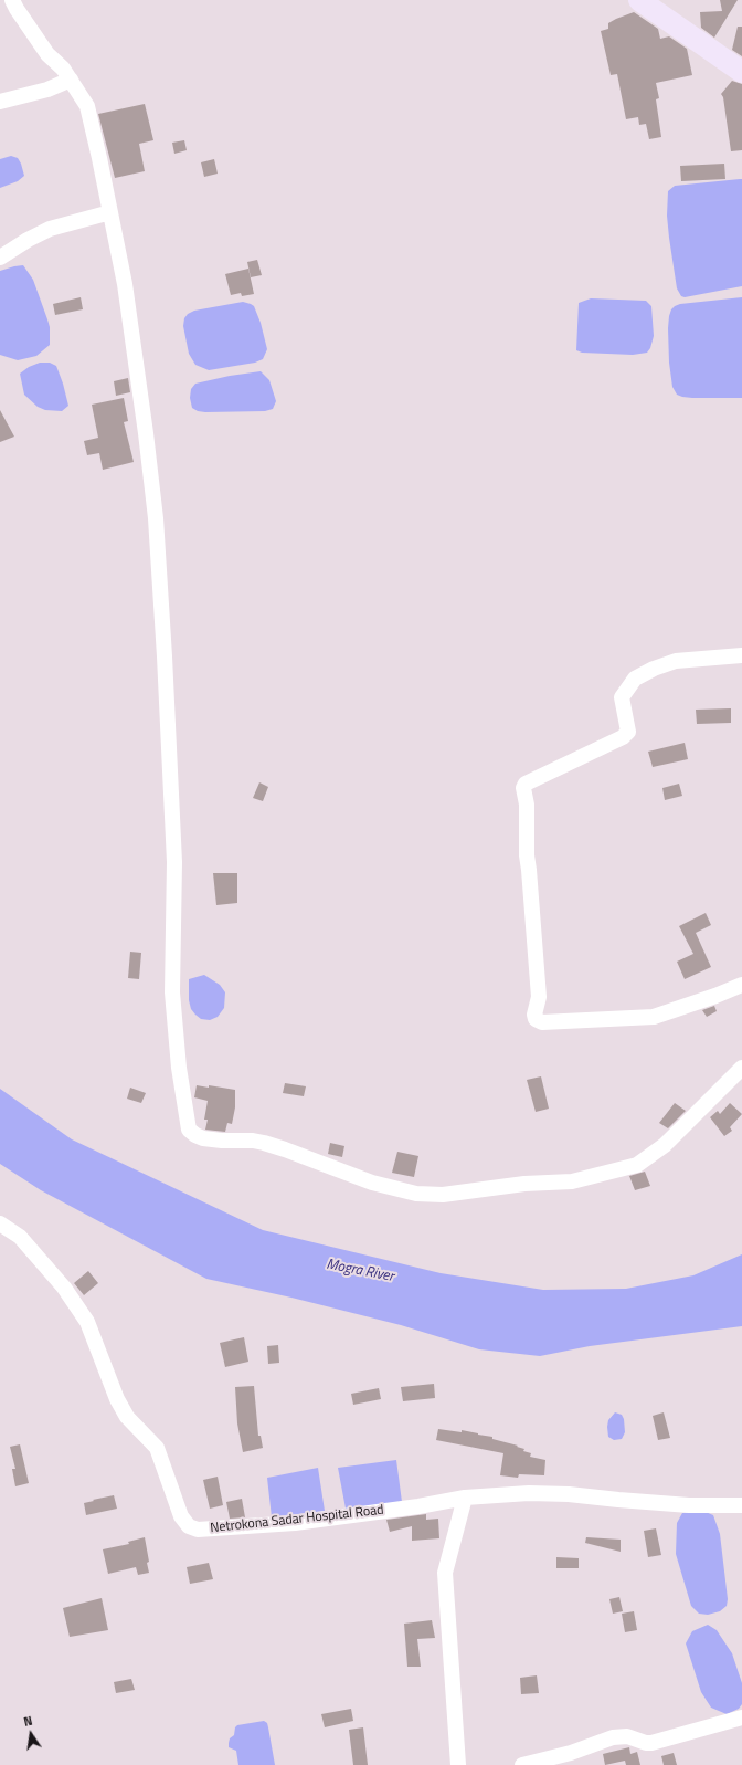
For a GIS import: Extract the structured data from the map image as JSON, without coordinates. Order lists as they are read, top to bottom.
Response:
{
  "streets": {
    "street": ["Netrokona Sadar Hospital Road"]
  },
  "water": ["Mogra River"],
  "north": "top"
}
